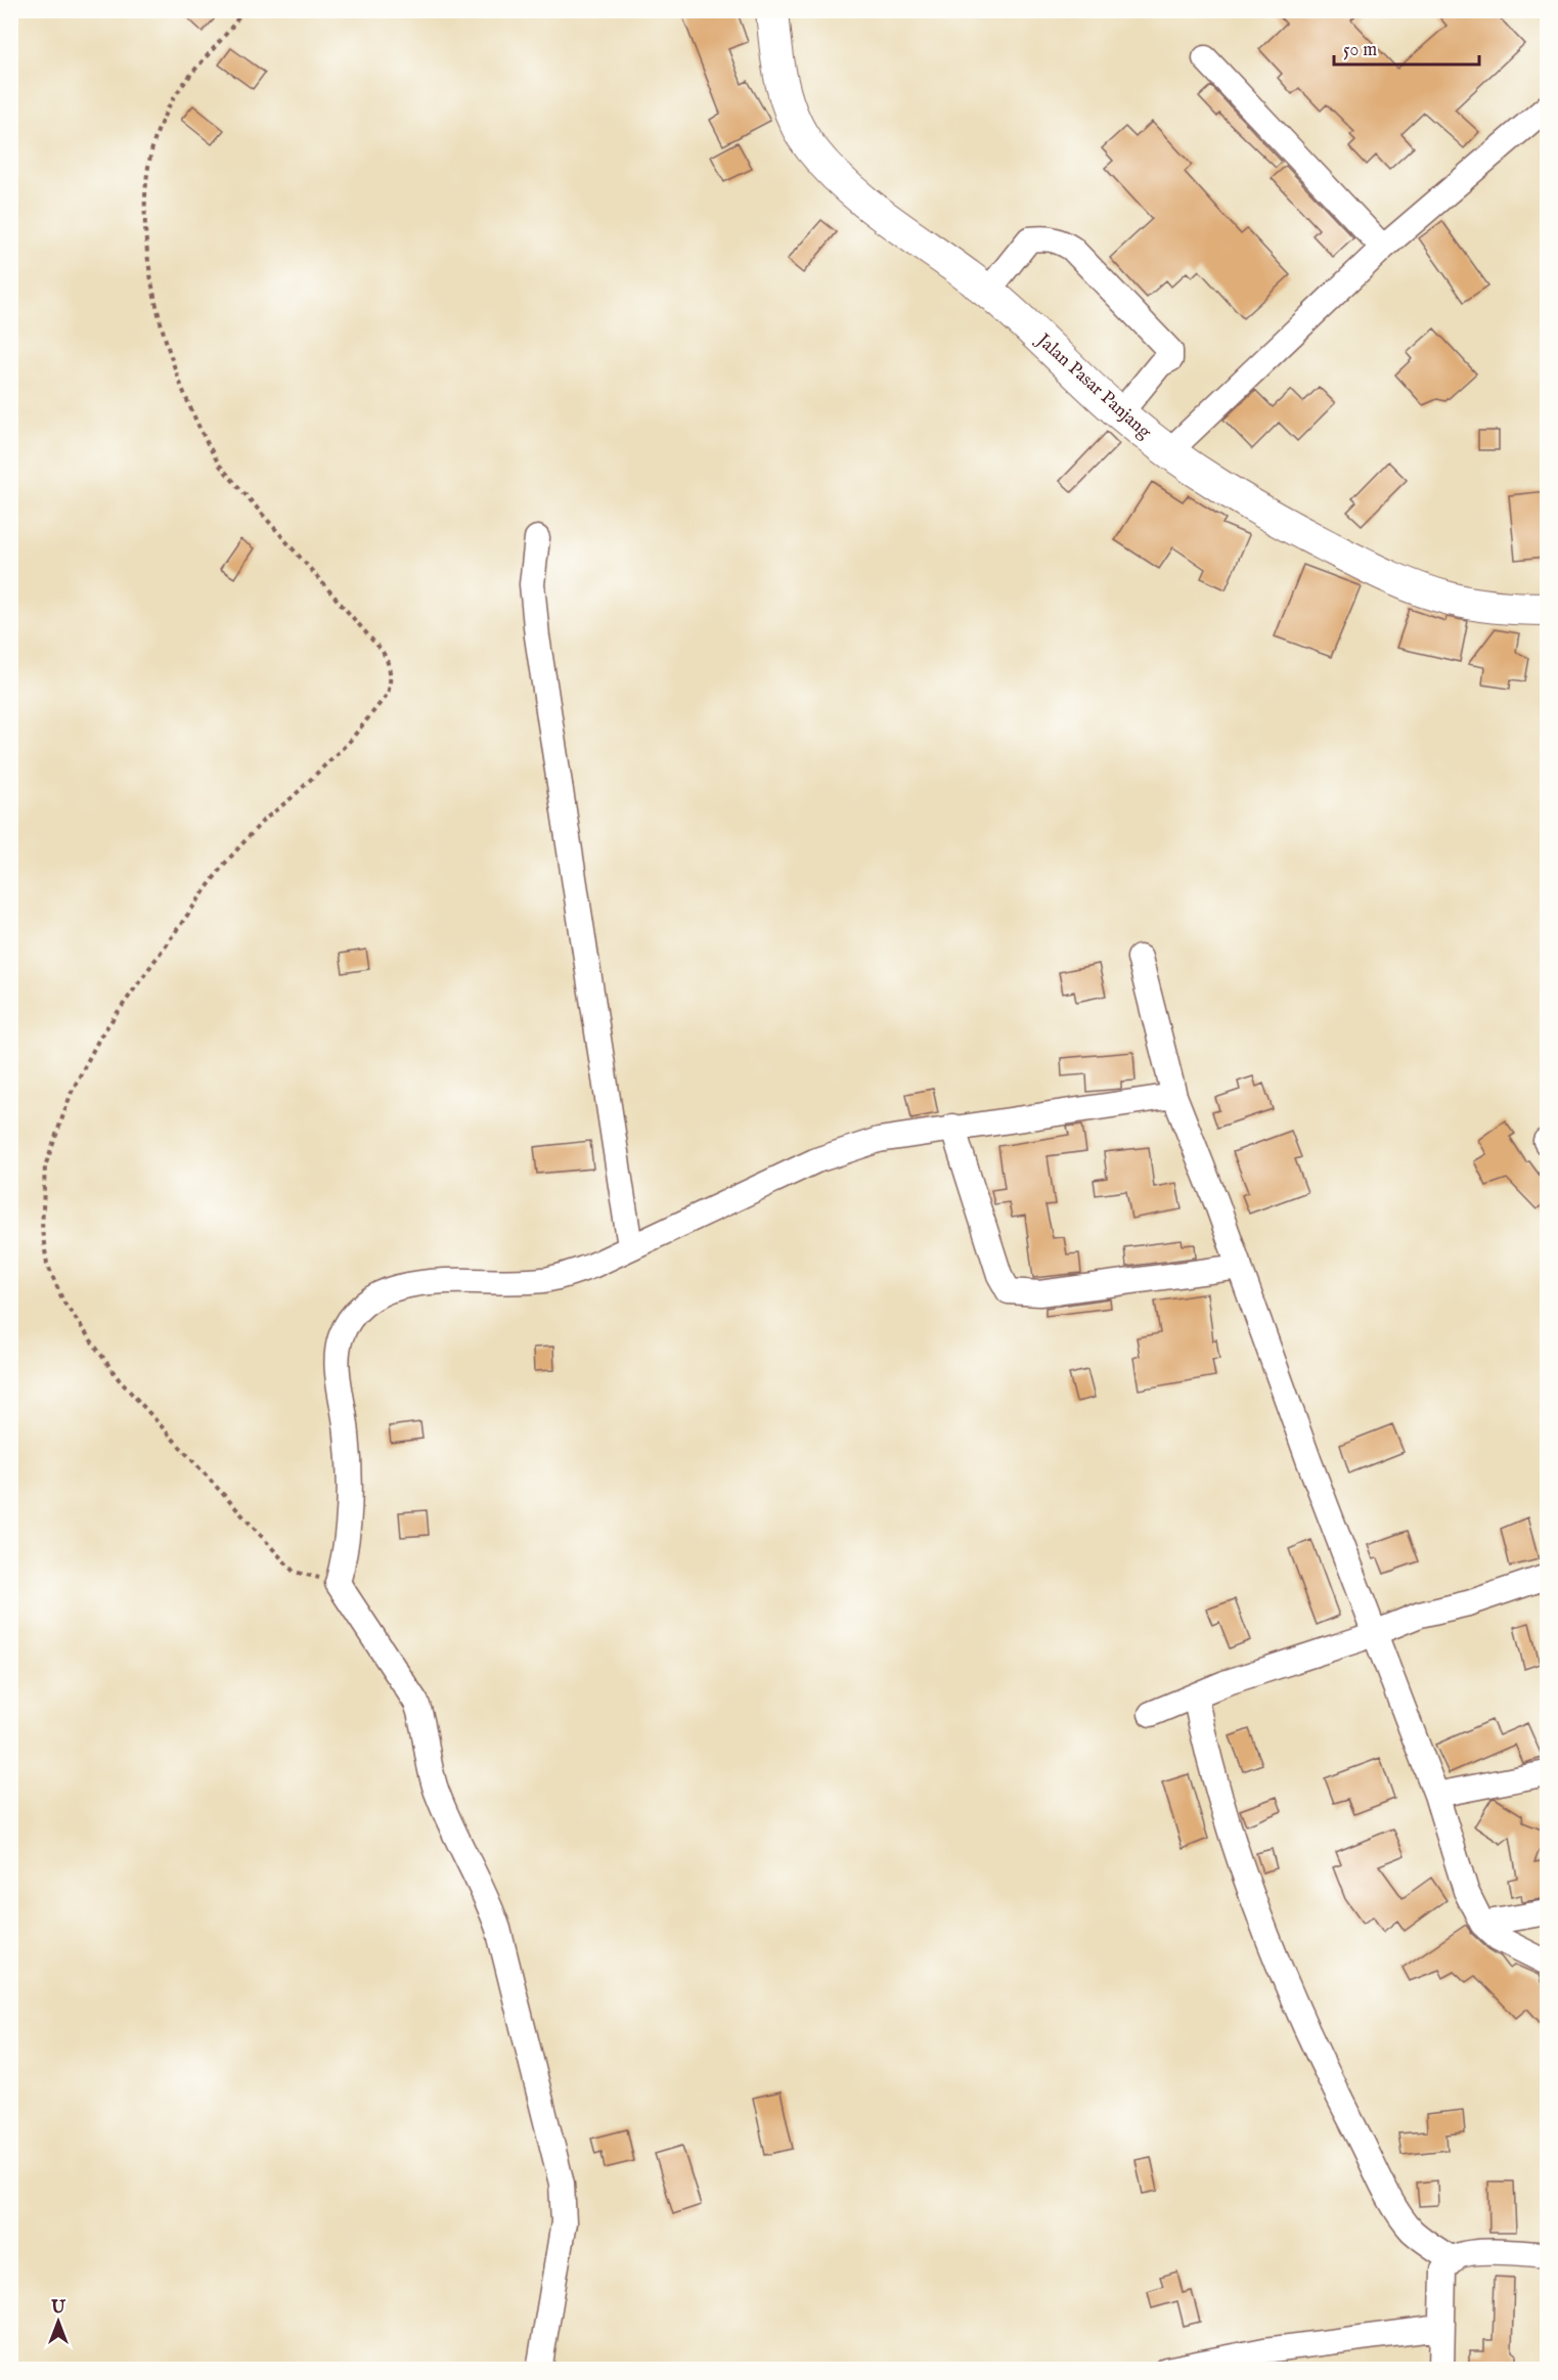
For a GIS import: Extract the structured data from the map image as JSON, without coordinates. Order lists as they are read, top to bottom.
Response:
{
  "streets": {
    "main road": ["Jalan Pasar Panjang"]
  },
  "scale_bar": "50 m",
  "north": "top"
}
